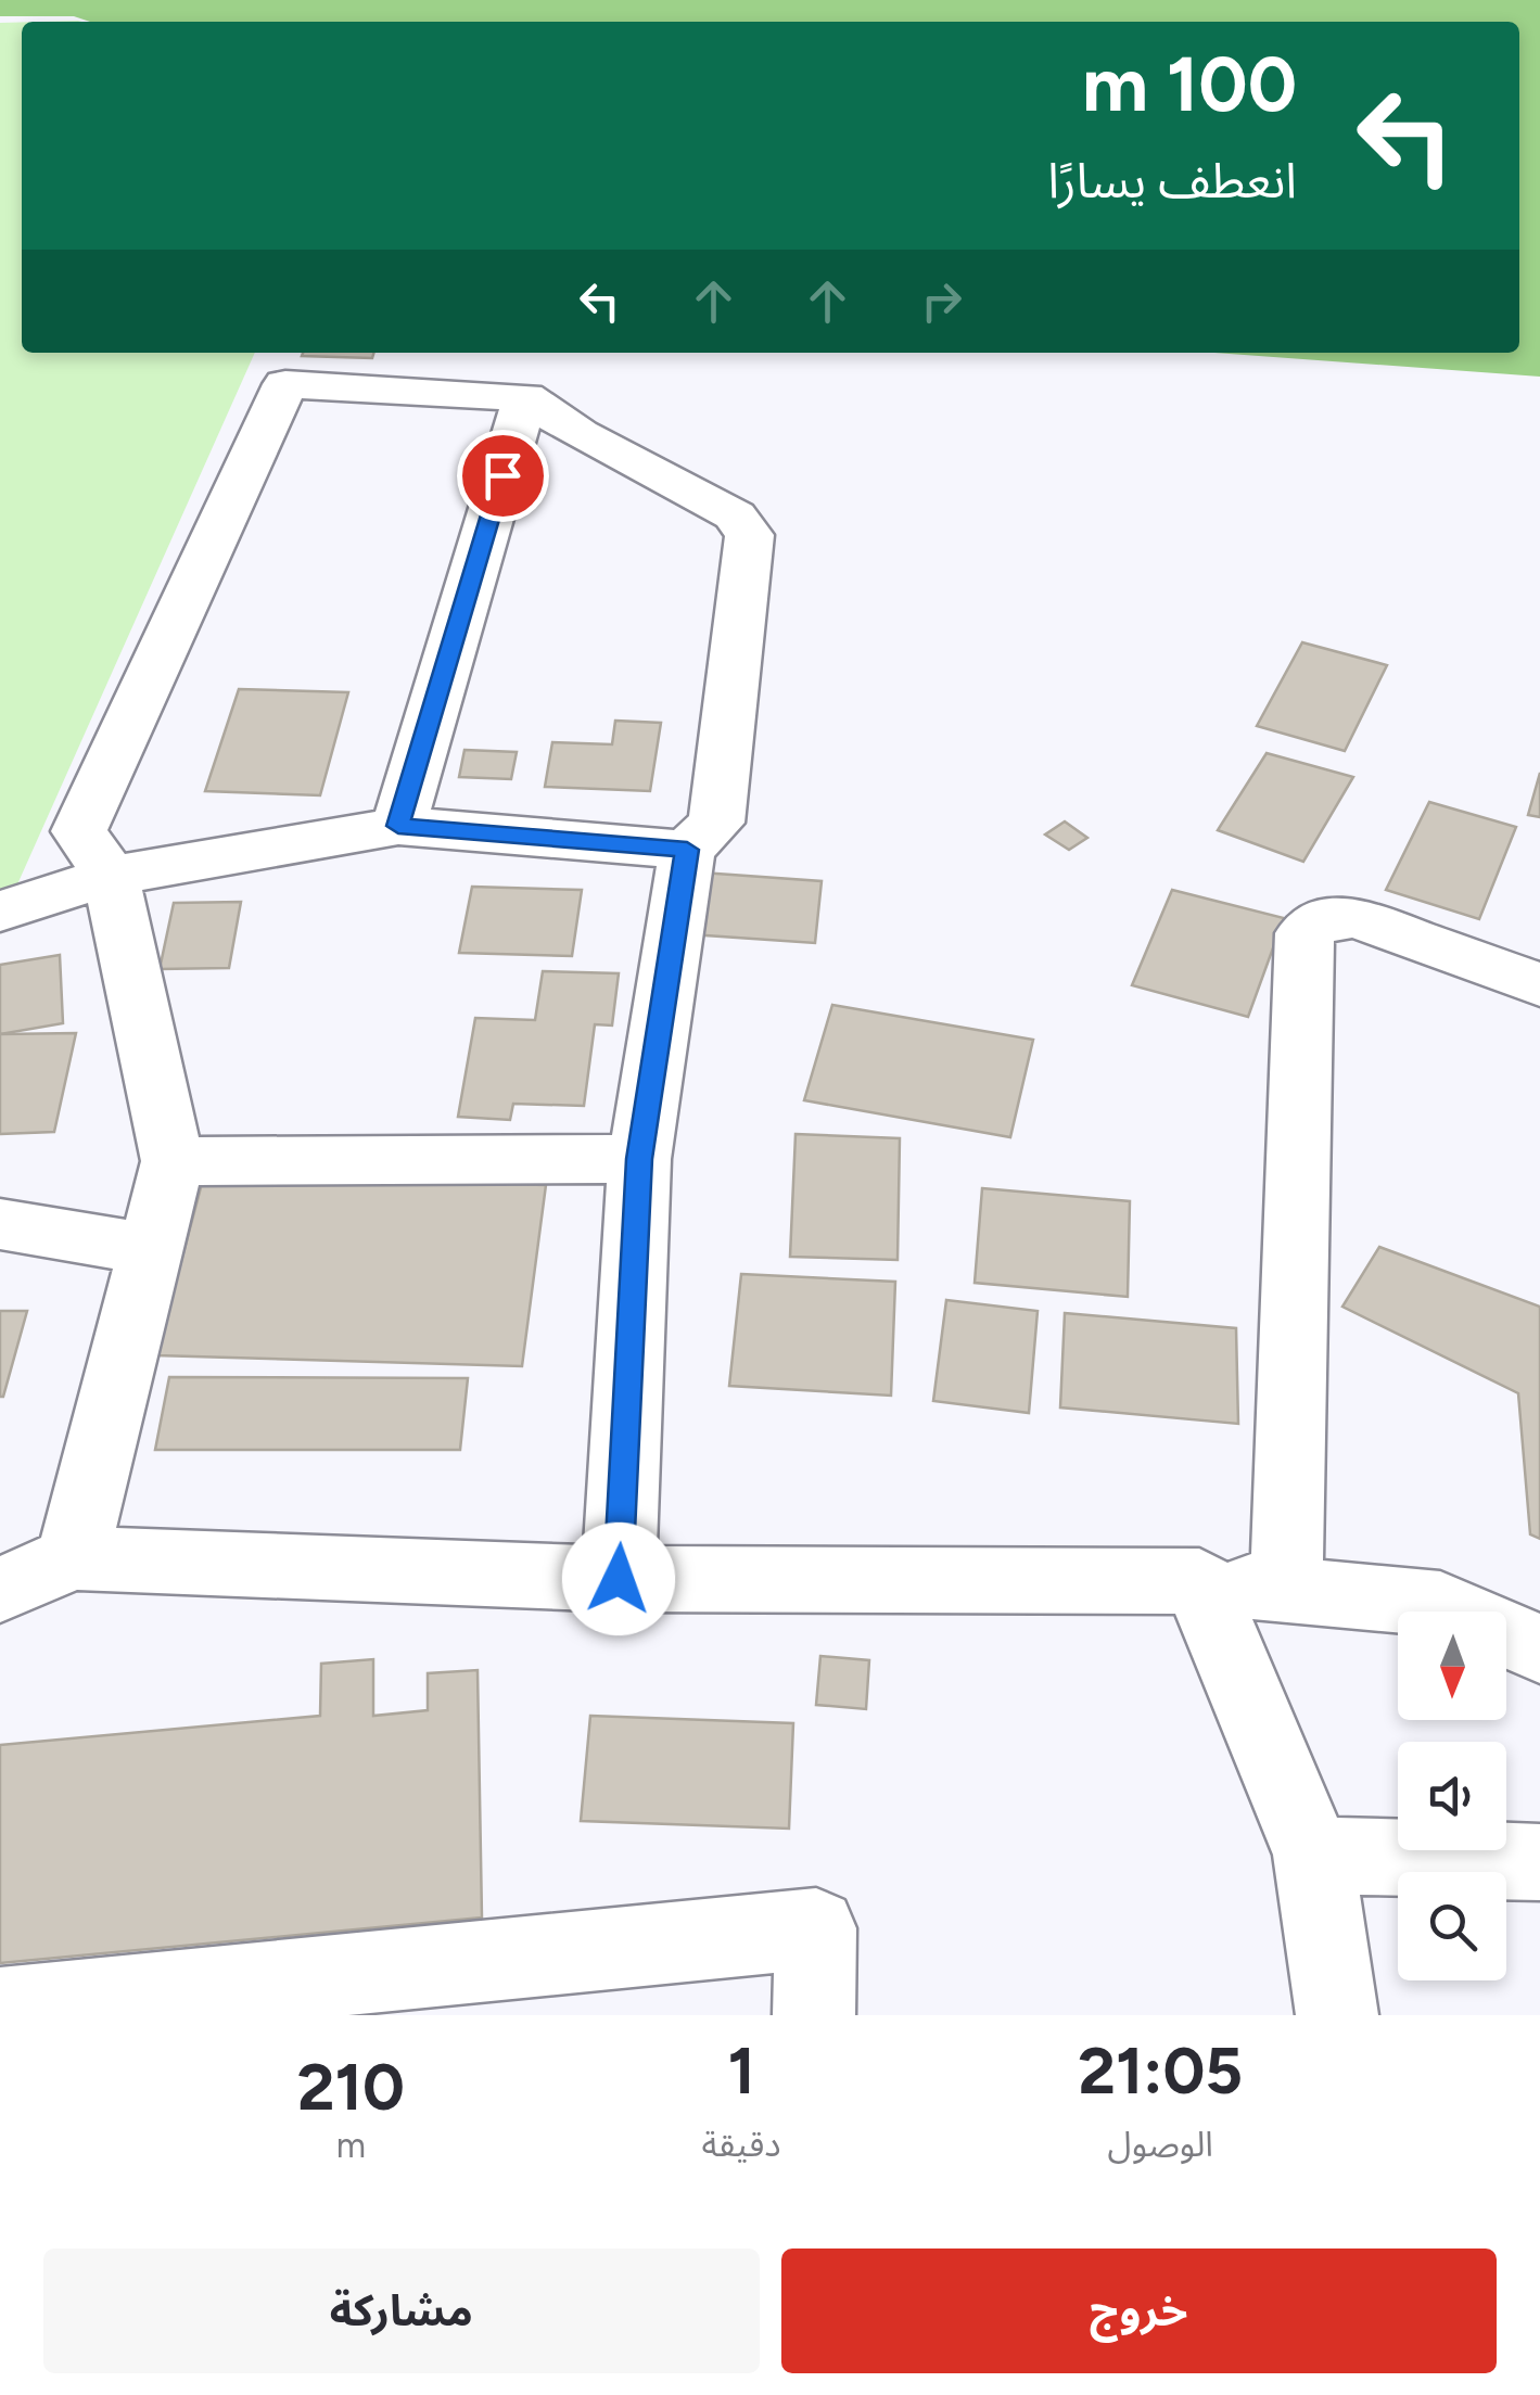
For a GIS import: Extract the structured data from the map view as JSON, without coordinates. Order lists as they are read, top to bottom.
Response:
{
  "north": "bottom",
  "page": {
    "turn": ["100 m", "انعطف يسارًا"],
    "eta": [
      "21:05",
      "الوصول",
      "1",
      "دقيقة",
      "210",
      "m"
    ],
    "buttons": ["خروج", "مشاركة"]
  }
}
